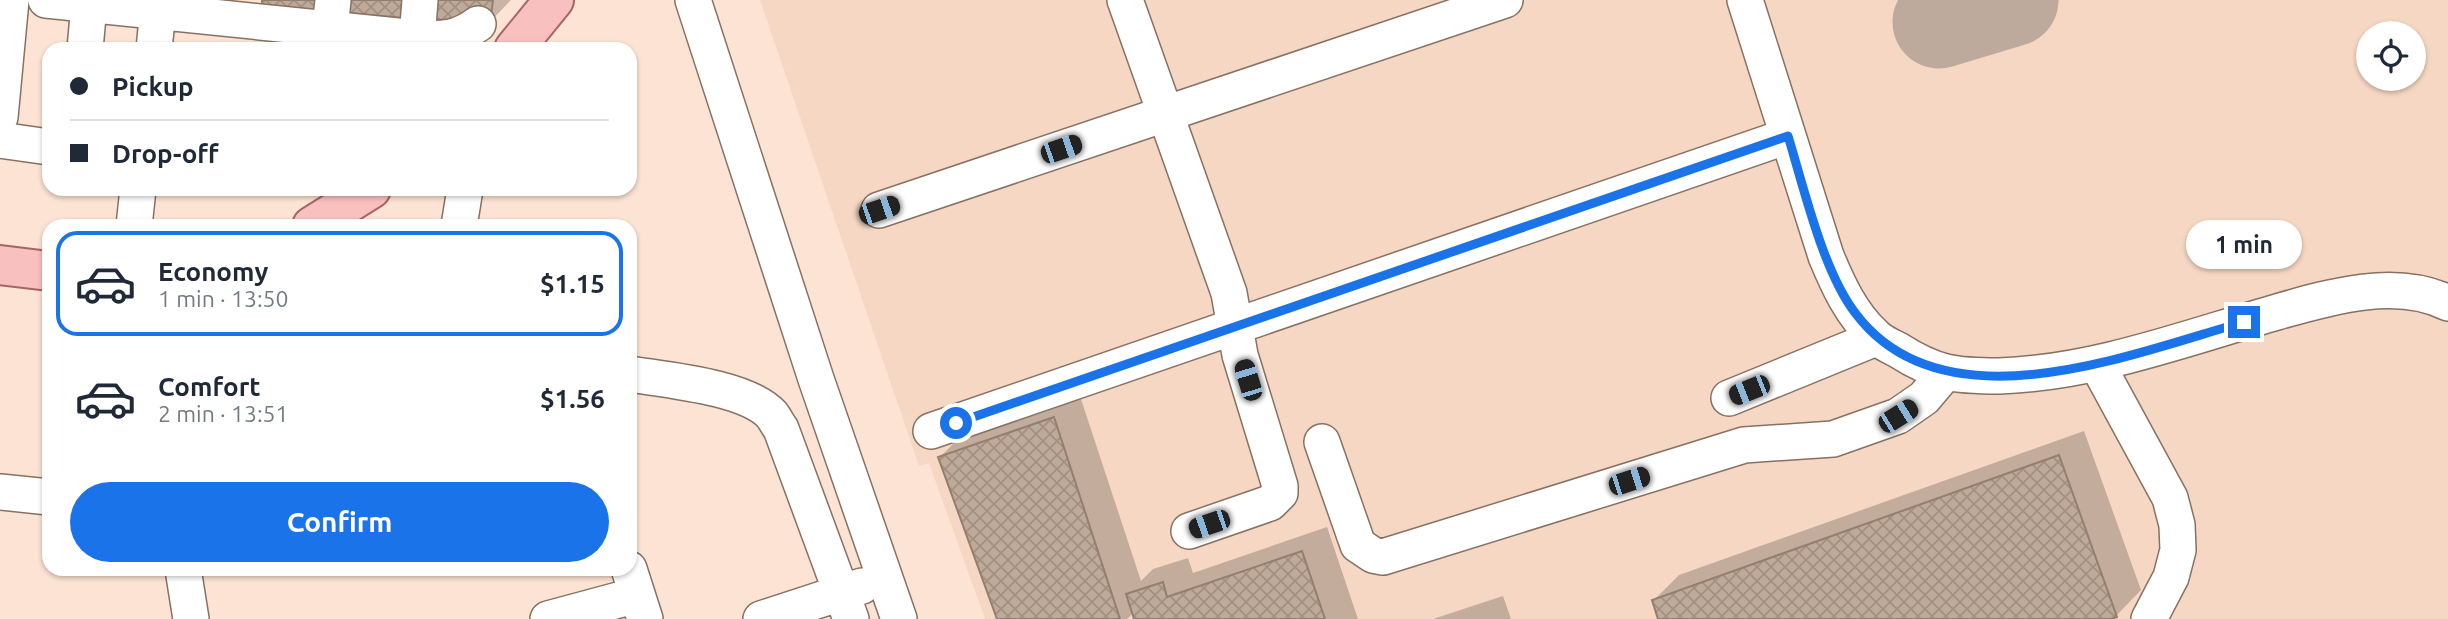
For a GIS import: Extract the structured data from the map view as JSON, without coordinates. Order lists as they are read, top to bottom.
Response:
{
  "page": {
    "banner": ["Pickup", "Drop-off"],
    "bubble": "1 min",
    "list": [
      {
        "name": "Economy",
        "note": "1 min · 13:50",
        "value": "$1.15"
      },
      {
        "name": "Comfort",
        "note": "2 min · 13:51",
        "value": "$1.56"
      }
    ],
    "buttons": "Confirm"
  }
}
